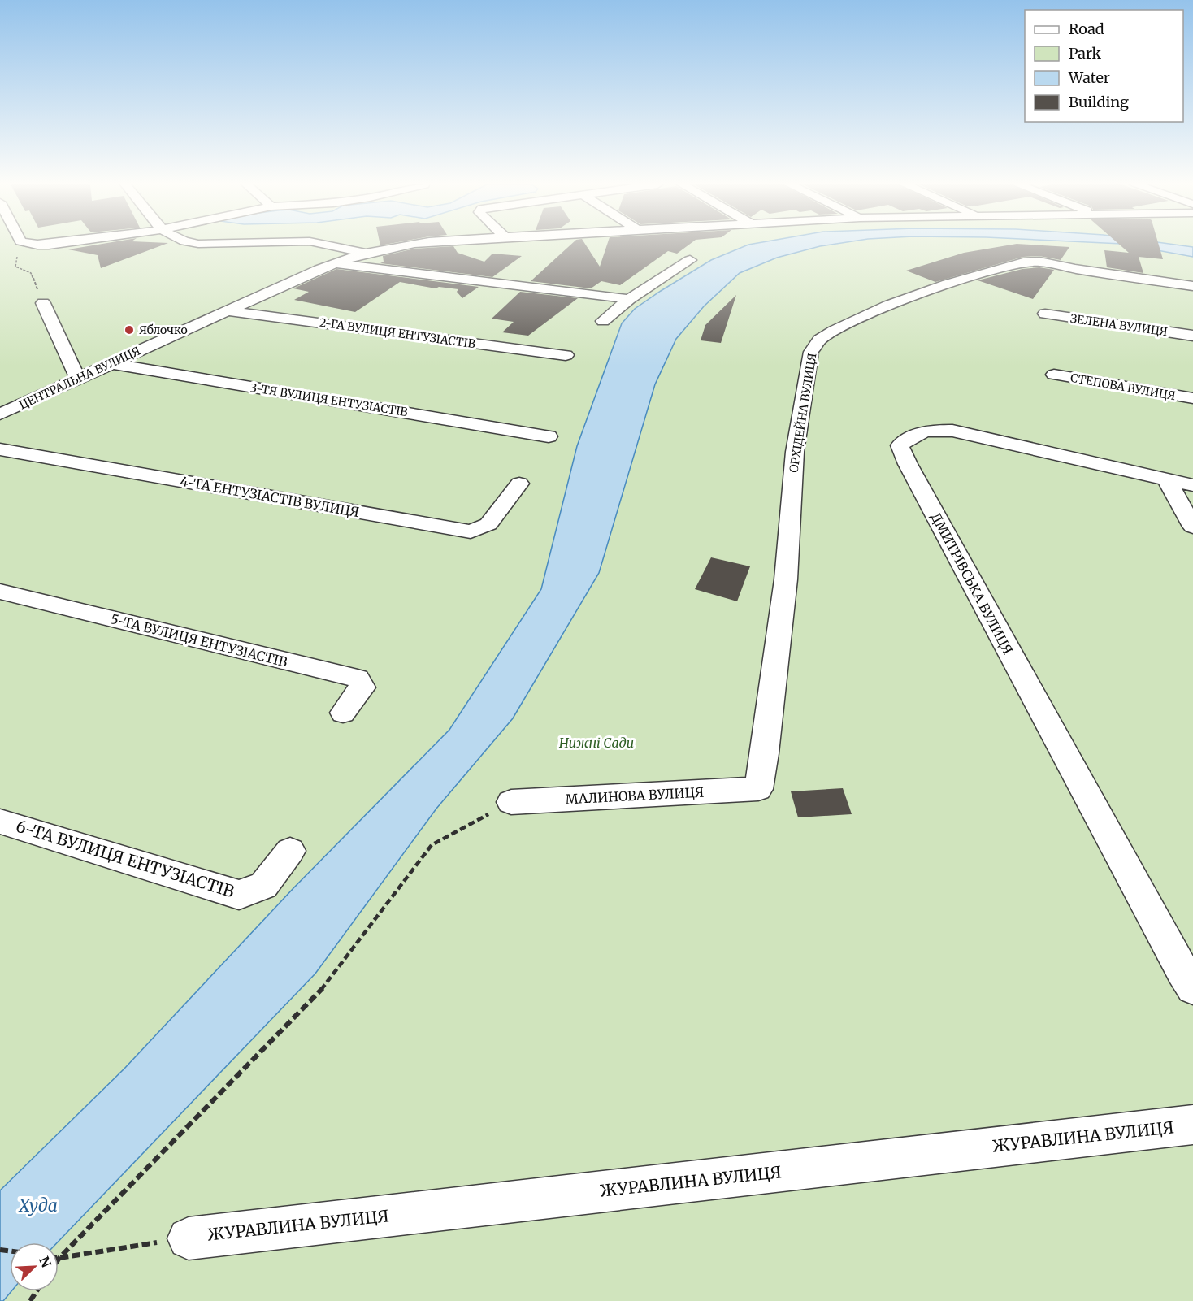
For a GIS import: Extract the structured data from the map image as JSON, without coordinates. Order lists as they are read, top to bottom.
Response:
{
  "streets": {
    "street": [
      "ЗЕЛЕНА ВУЛИЦЯ",
      "2-ГА ВУЛИЦЯ ЕНТУЗІАСТІВ",
      "ЦЕНТРАЛЬНА ВУЛИЦЯ",
      "СТЕПОВА ВУЛИЦЯ",
      "3-ТЯ ВУЛИЦЯ ЕНТУЗІАСТІВ",
      "ОРХІДЕЙНА ВУЛИЦЯ",
      "4-ТА ЕНТУЗІАСТІВ ВУЛИЦЯ",
      "ДМИТРІВСЬКА ВУЛИЦЯ",
      "5-ТА ВУЛИЦЯ ЕНТУЗІАСТІВ",
      "МАЛИНОВА ВУЛИЦЯ",
      "6-ТА ВУЛИЦЯ ЕНТУЗІАСТІВ",
      "ЖУРАВЛИНА ВУЛИЦЯ"
    ]
  },
  "crossings": [
    ["2-ГА ВУЛИЦЯ ЕНТУЗІАСТІВ", "ЦЕНТРАЛЬНА ВУЛИЦЯ"],
    ["ЦЕНТРАЛЬНА ВУЛИЦЯ", "3-ТЯ ВУЛИЦЯ ЕНТУЗІАСТІВ"],
    ["ОРХІДЕЙНА ВУЛИЦЯ", "МАЛИНОВА ВУЛИЦЯ"]
  ],
  "water": ["Худа"],
  "parks": ["Нижні Сади"],
  "places": ["Яблочко"],
  "legend": [
    "Road",
    "Park",
    "Water",
    "Building"
  ],
  "north": "top right"
}
